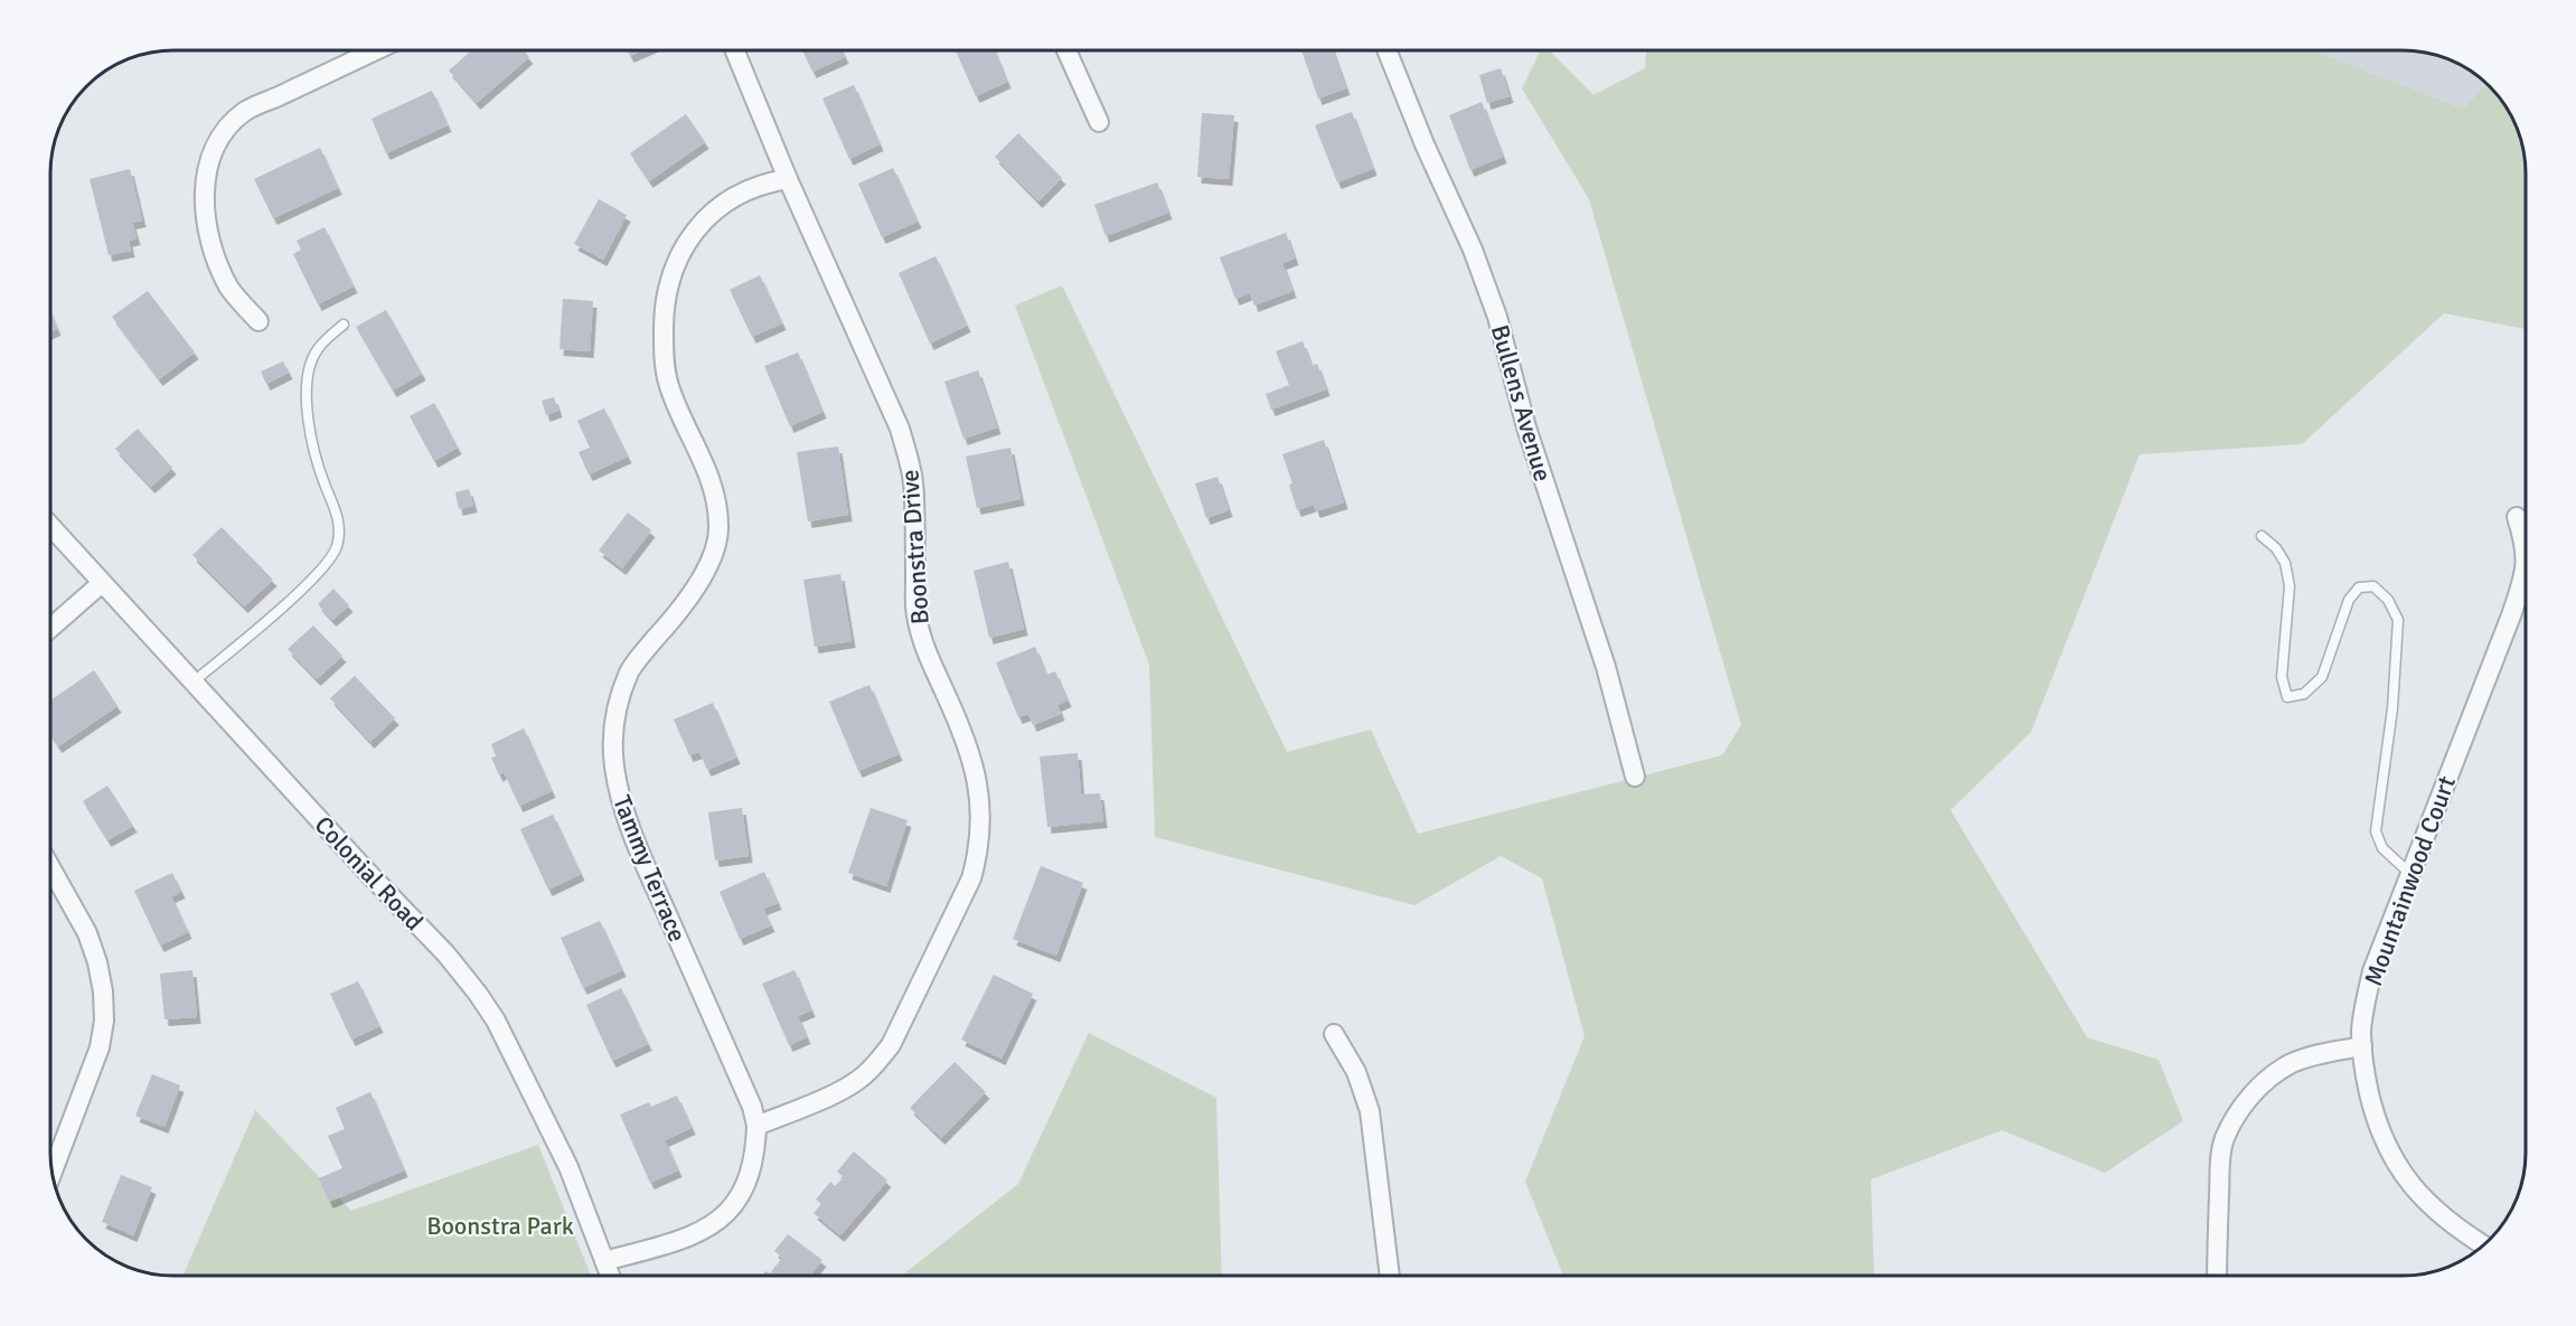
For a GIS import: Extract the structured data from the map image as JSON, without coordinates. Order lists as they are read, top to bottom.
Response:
{
  "streets": {
    "street": [
      "Bullens Avenue",
      "Boonstra Drive",
      "Tammy Terrace",
      "Colonial Road",
      "Mountainwood Court"
    ]
  },
  "crossings": [
    ["Boonstra Drive", "Tammy Terrace"],
    ["Tammy Terrace", "Colonial Road"]
  ],
  "parks": ["Boonstra Park"]
}
